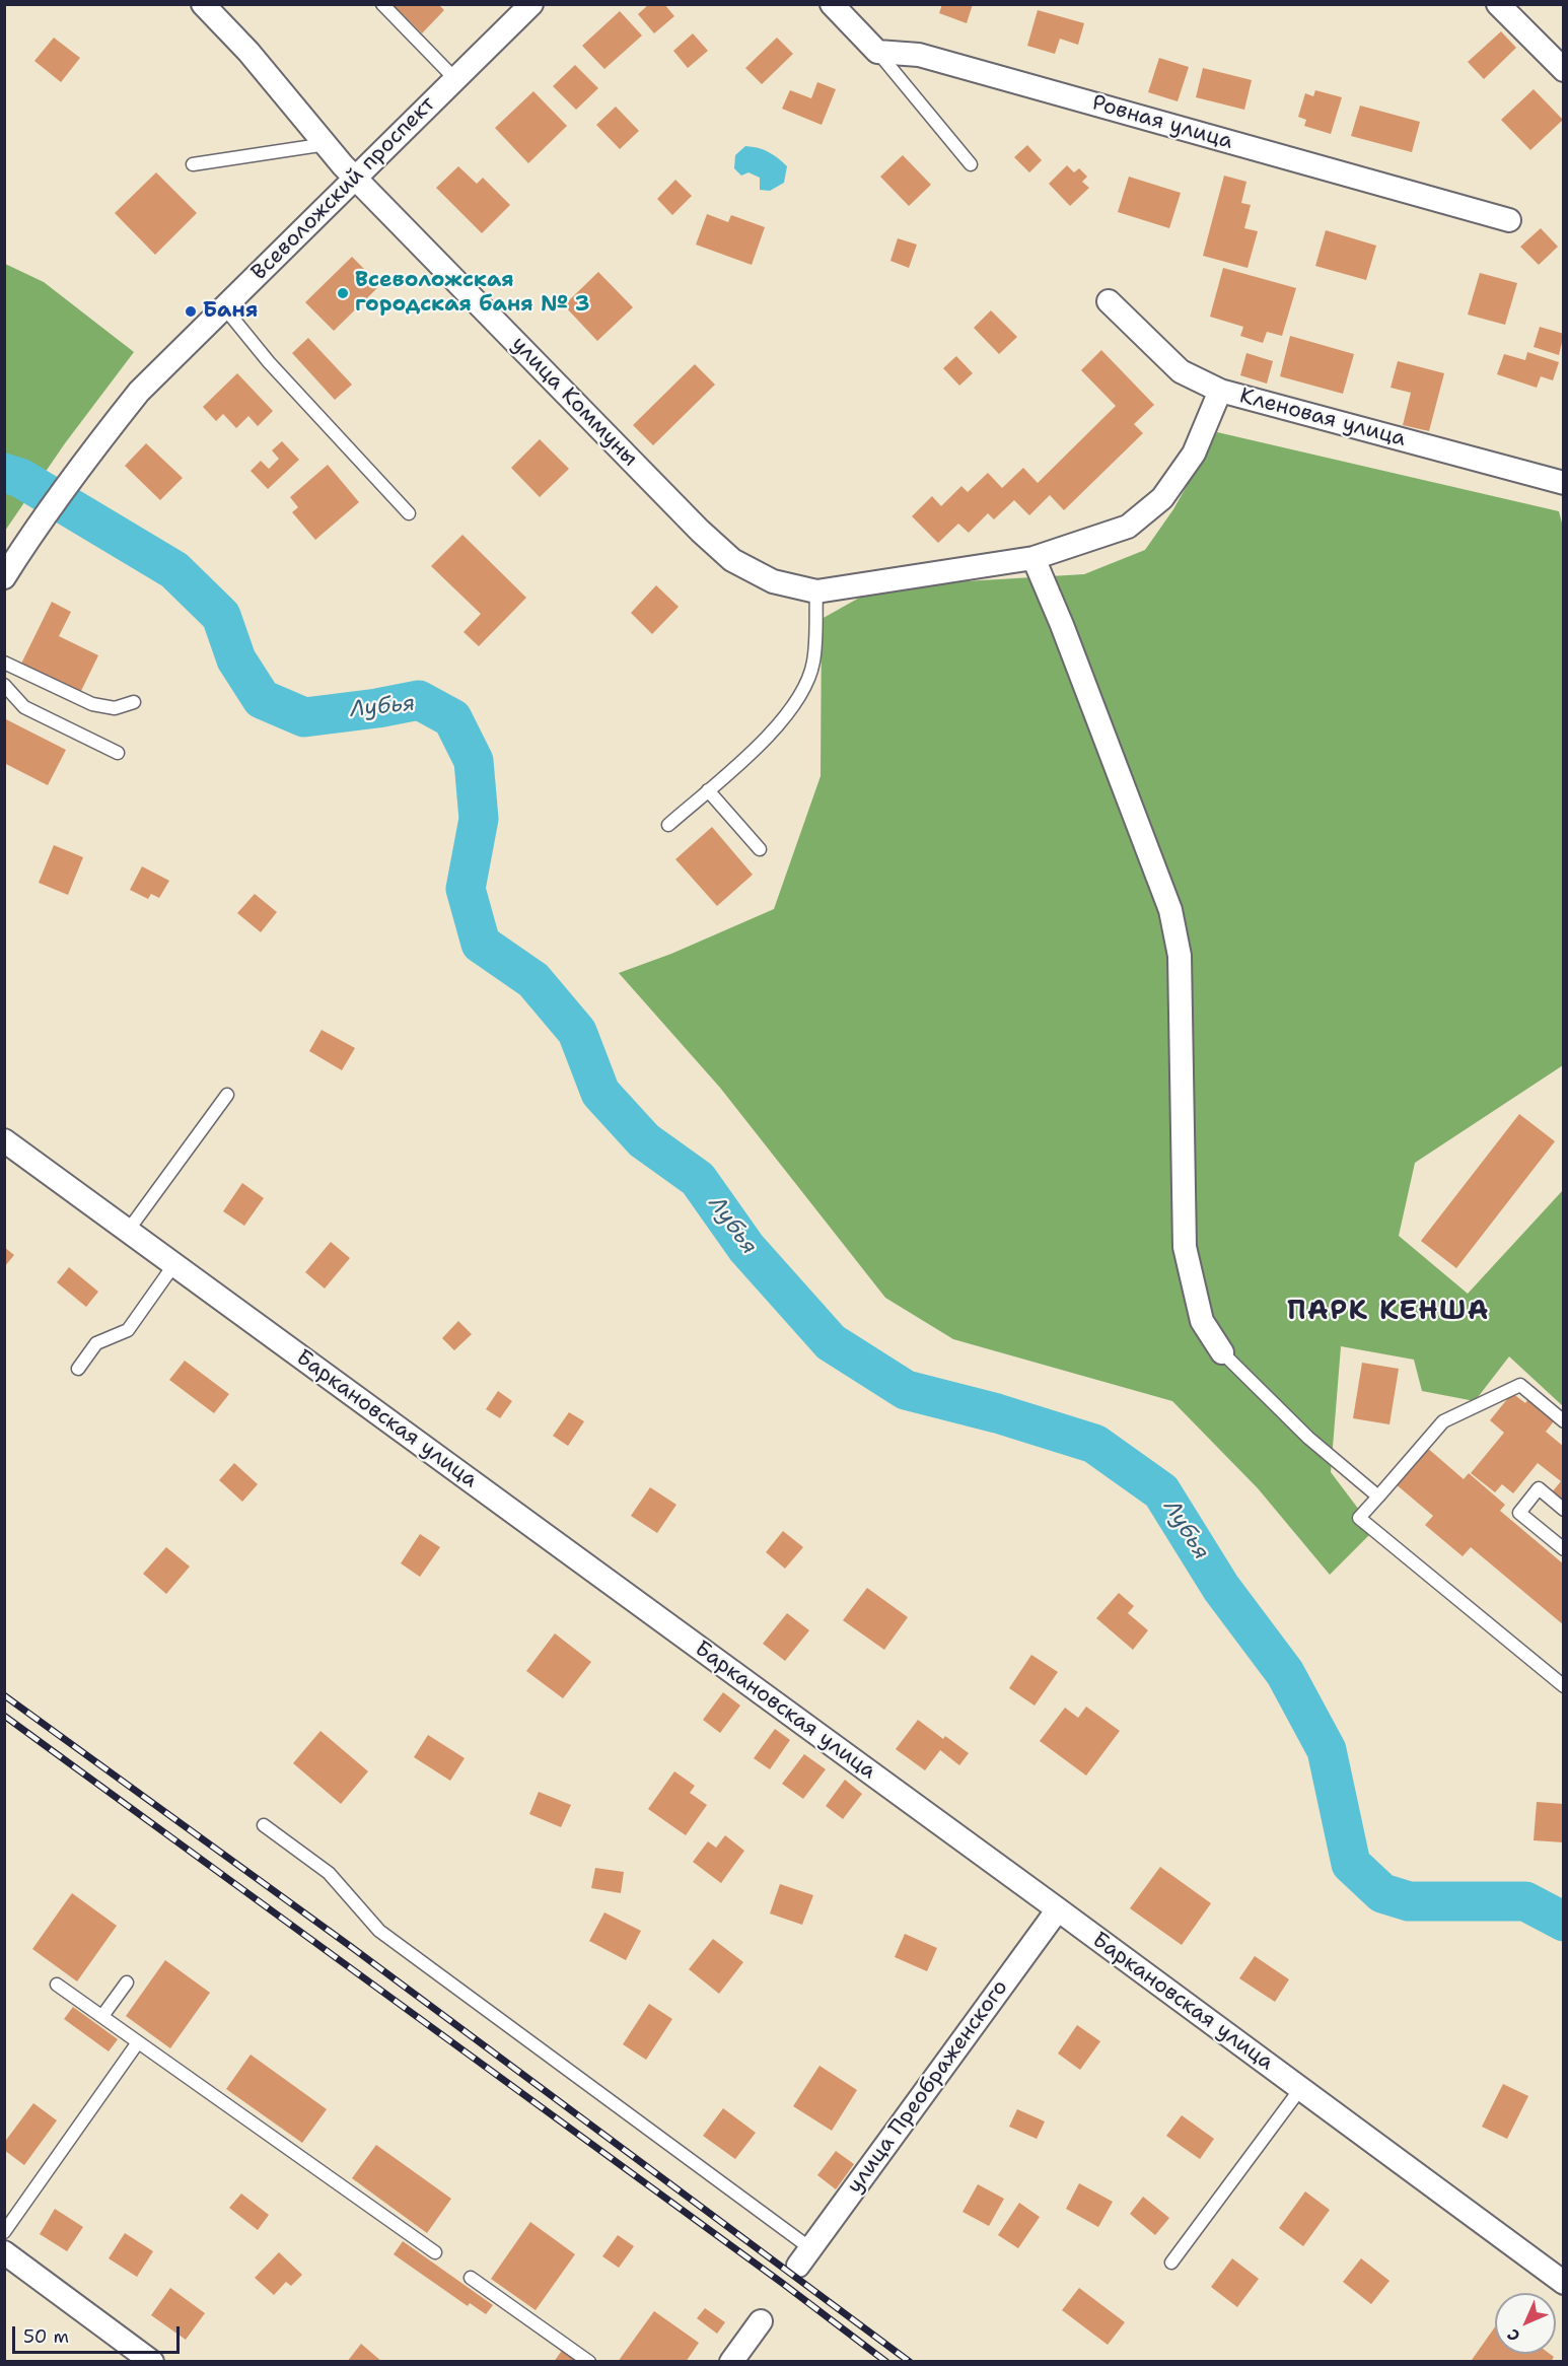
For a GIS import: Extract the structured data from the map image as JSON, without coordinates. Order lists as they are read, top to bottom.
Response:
{
  "streets": {
    "street": [
      "Ровная улица",
      "Всеволожский проспект",
      "улица Коммуны",
      "Кленовая улица",
      "Баркановская улица",
      "улица Преображенского"
    ]
  },
  "crossings": [
    ["Всеволожский проспект", "улица Коммуны"],
    ["Баркановская улица", "улица Преображенского"]
  ],
  "districts": ["ПАРК КЕНША"],
  "water": ["Лубья"],
  "places": ["Всеволожская городская баня № 3", "Баня"],
  "scale_bar": "50 m",
  "north": "bottom left"
}
